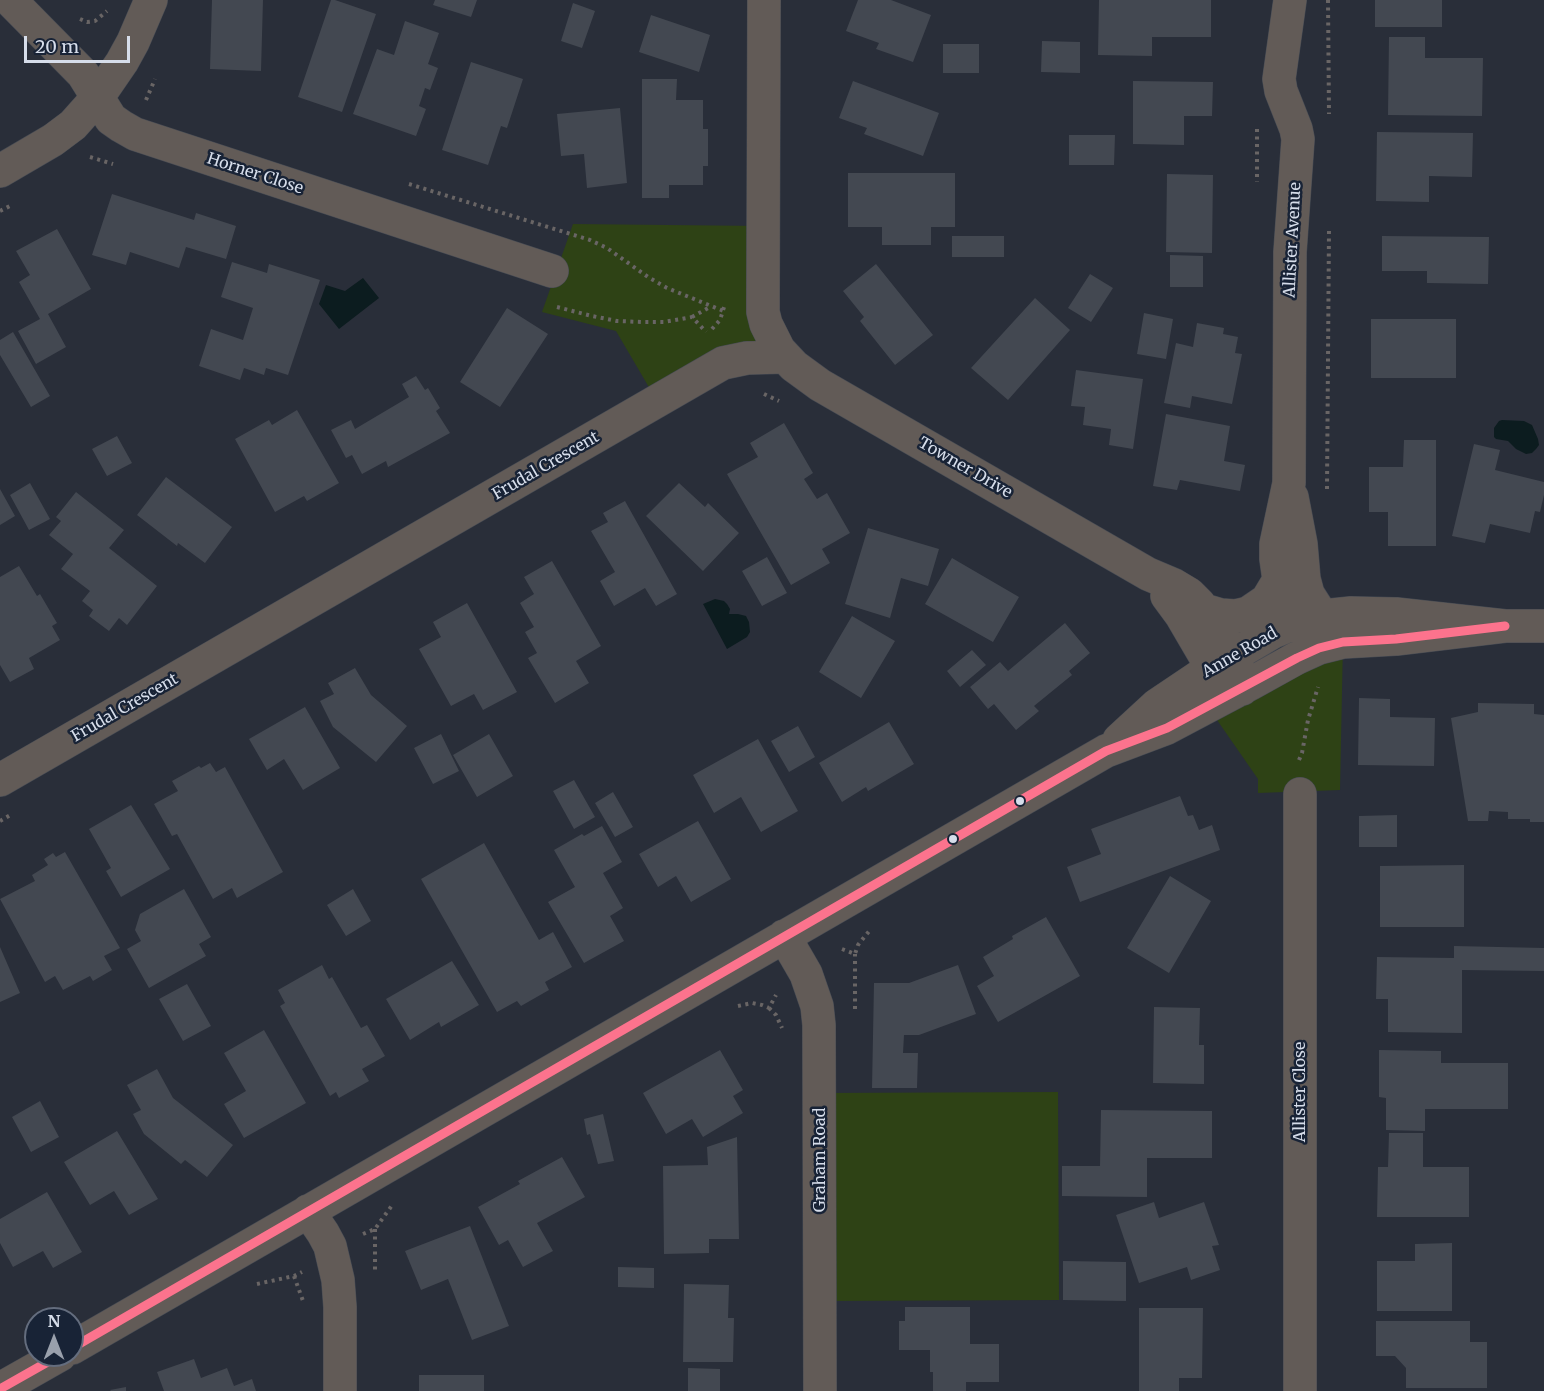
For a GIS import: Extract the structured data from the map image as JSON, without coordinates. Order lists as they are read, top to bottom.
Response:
{
  "streets": {
    "street": [
      "Horner Close",
      "Allister Avenue",
      "Frudal Crescent",
      "Towner Drive",
      "Anne Road",
      "Allister Close",
      "Graham Road"
    ]
  },
  "crossings": [
    ["Allister Avenue", "Anne Road"],
    ["Frudal Crescent", "Towner Drive"],
    ["Towner Drive", "Anne Road"],
    ["Anne Road", "Graham Road"]
  ],
  "scale_bar": "20 m",
  "north": "top"
}
